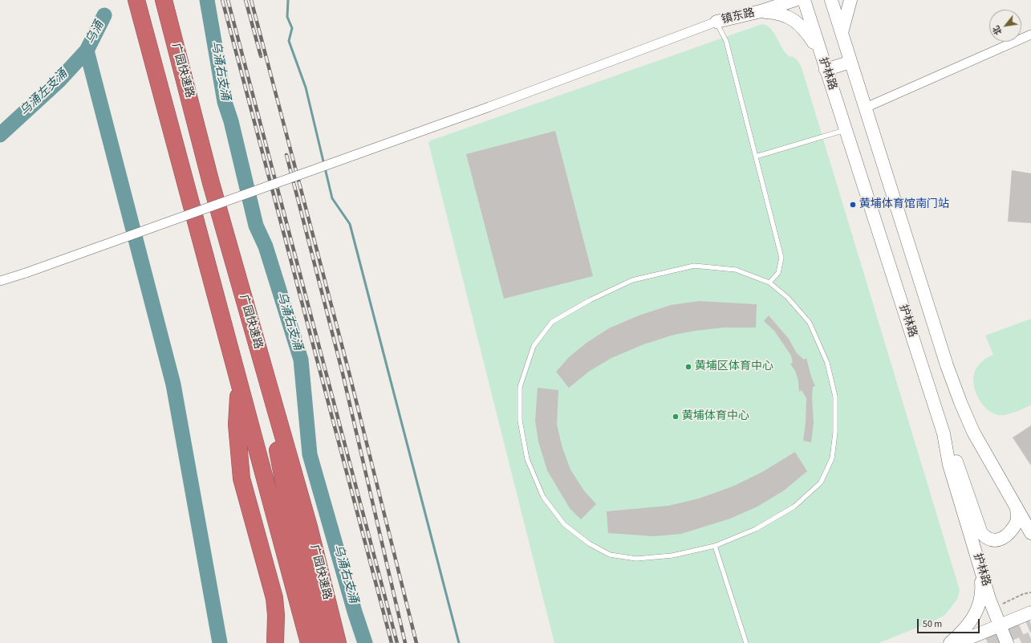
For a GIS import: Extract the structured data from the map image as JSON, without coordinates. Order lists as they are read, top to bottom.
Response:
{
  "streets": {
    "highway": ["广园快速路"],
    "main road": ["镇东路", "护林路"]
  },
  "water": ["乌涌", "乌涌右支涌", "乌涌左支涌"],
  "places": ["黄埔体育馆南门站", "黄埔区体育中心", "黄埔体育中心"],
  "scale_bar": "50 m",
  "north": "bottom left"
}
